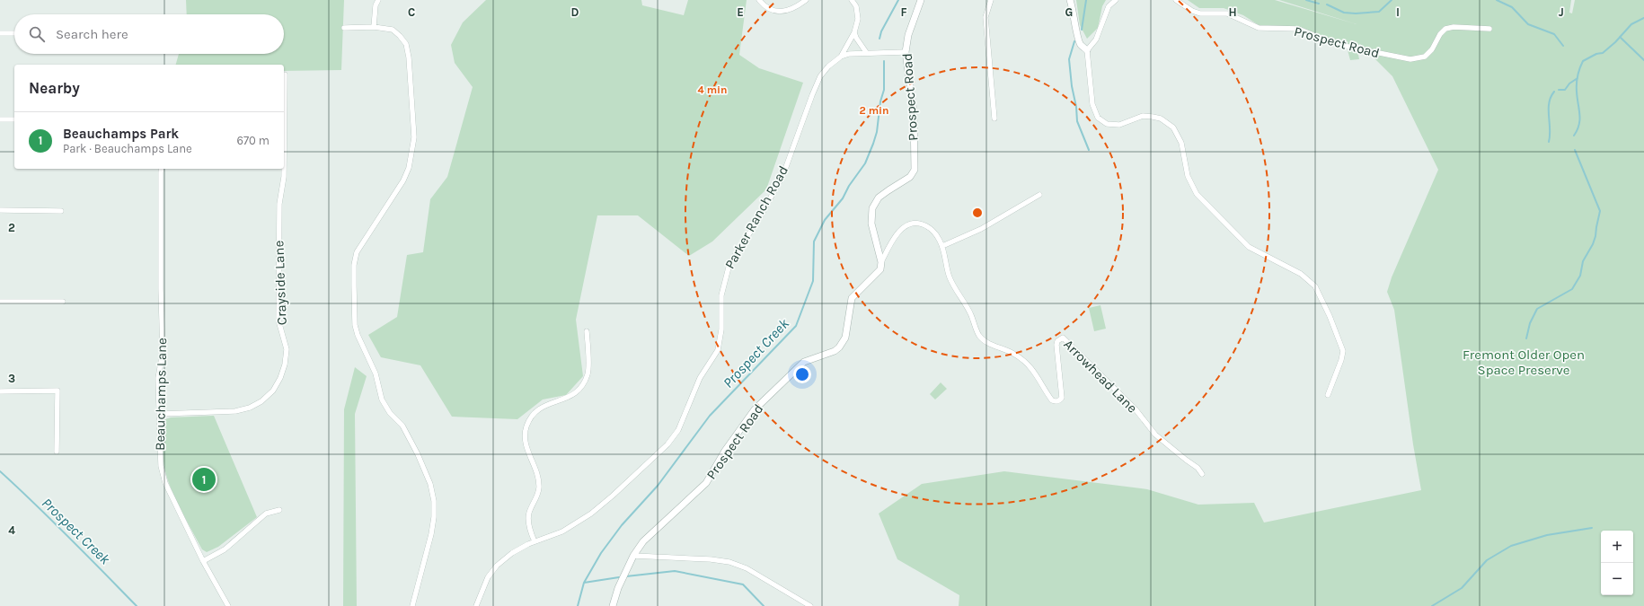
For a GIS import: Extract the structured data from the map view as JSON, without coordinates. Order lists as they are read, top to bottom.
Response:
{
  "streets": {
    "street": [
      "Prospect Road",
      "Parker Ranch Road",
      "Crayside Lane",
      "Arrowhead Lane",
      "Beauchamps Lane"
    ]
  },
  "crossings": [
    ["Prospect Road", "Parker Ranch Road"],
    ["Prospect Road", "Arrowhead Lane"],
    ["Crayside Lane", "Beauchamps Lane"]
  ],
  "water": ["Prospect Creek"],
  "parks": ["Fremont Older Open Space Preserve"],
  "page": {
    "search": "Search here",
    "heading": "Nearby",
    "list": [
      {
        "mark": "1",
        "name": "Beauchamps Park",
        "note": "Park · Beauchamps Lane",
        "value": "670 m"
      }
    ],
    "pins": "1",
    "map_buttons": ["+", "−"]
  },
  "grid": {
    "columns": [
      "C",
      "D",
      "E",
      "F",
      "G",
      "H",
      "I",
      "J"
    ],
    "rows": ["2", "3", "4"]
  },
  "rings": ["4 min", "2 min"]
}
